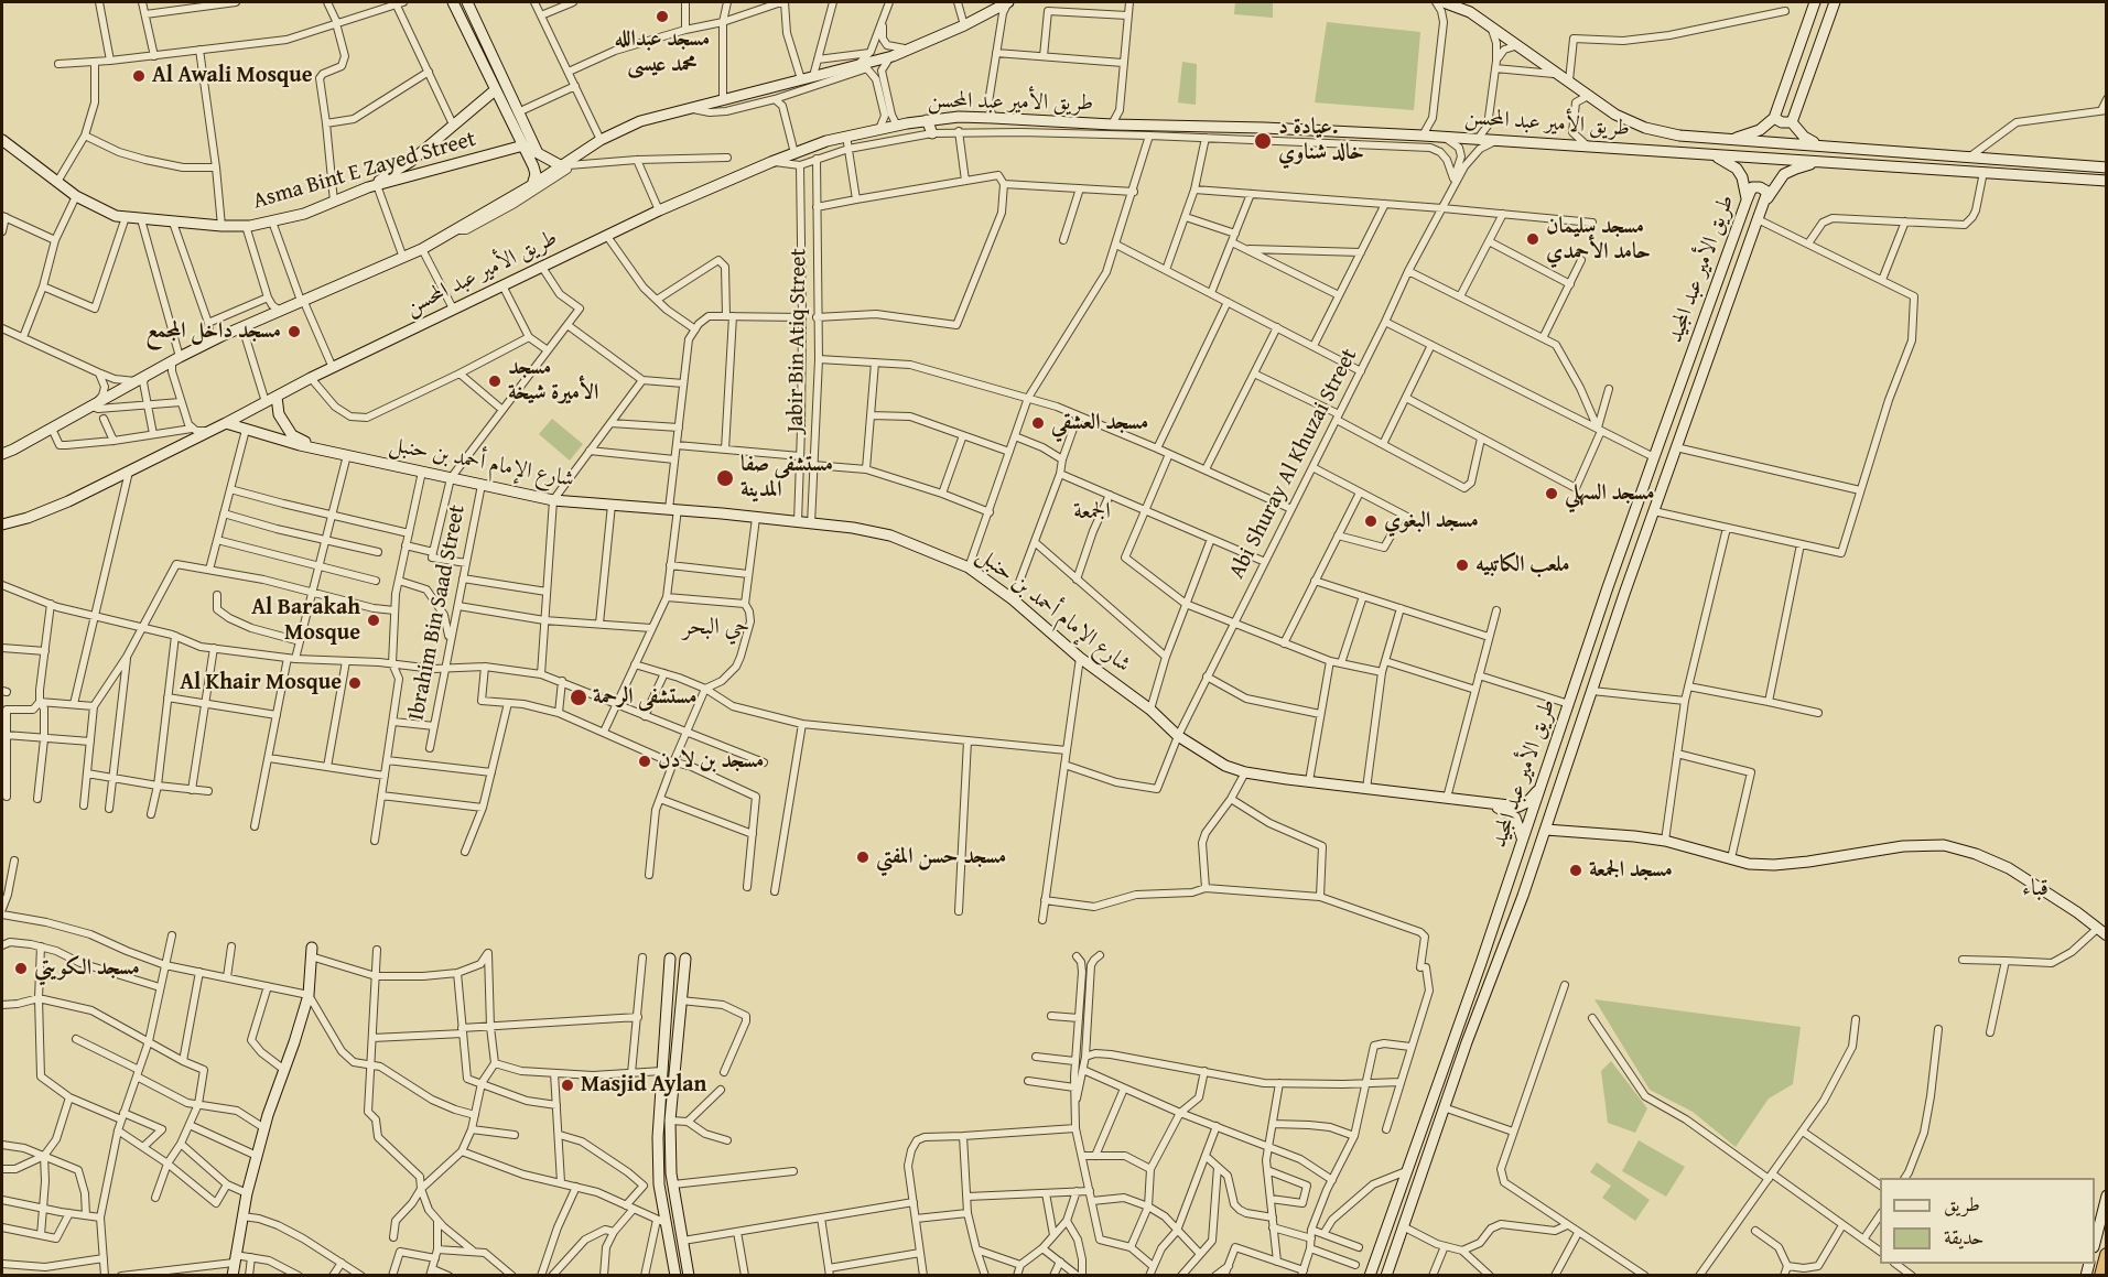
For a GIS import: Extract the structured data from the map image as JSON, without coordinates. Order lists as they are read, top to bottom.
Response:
{
  "streets": {
    "main road": [
      "طريق الأمير عبد المحسن",
      "Asma Bint E Zayed Street",
      "طريق الأمير عبد المجيد",
      "شارع الإمام أحمد بن حنبل"
    ],
    "street": ["Jabir Bin Atiq Street", "Abi Shuray Al Khuzai Street", "Ibrahim Bin Saad Street"]
  },
  "crossings": [
    ["طريق الأمير عبد المحسن", "شارع الإمام أحمد بن حنبل"],
    ["طريق الأمير عبد المجيد", "شارع الإمام أحمد بن حنبل"],
    ["Jabir Bin Atiq Street", "شارع الإمام أحمد بن حنبل"],
    ["شارع الإمام أحمد بن حنبل", "Abi Shuray Al Khuzai Street"],
    ["شارع الإمام أحمد بن حنبل", "Ibrahim Bin Saad Street"]
  ],
  "districts": ["الجمعة", "حي البحر", "قباء"],
  "places": [
    "مسجد عبدالله محمد عيسى",
    "Al Awali Mosque",
    "عيادة د. خالد شناوي",
    "مسجد سليمان حامد الأحمدي",
    "مسجد داخل المجمع",
    "مسجد الأميرة شيخة",
    "مسجد العشقي",
    "مستشفی صفا المدینة",
    "مسجد السهلي",
    "مسجد البغوي",
    "ملعب الكاتبيه",
    "Al Barakah Mosque",
    "Al Khair Mosque",
    "مستشفى الرحمة",
    "مسجد بن لادن",
    "مسجد حسن المفتي",
    "مسجد الجمعة",
    "مسجد الكويتي",
    "Masjid Aylan"
  ],
  "legend": ["طريق", "حديقة"]
}
